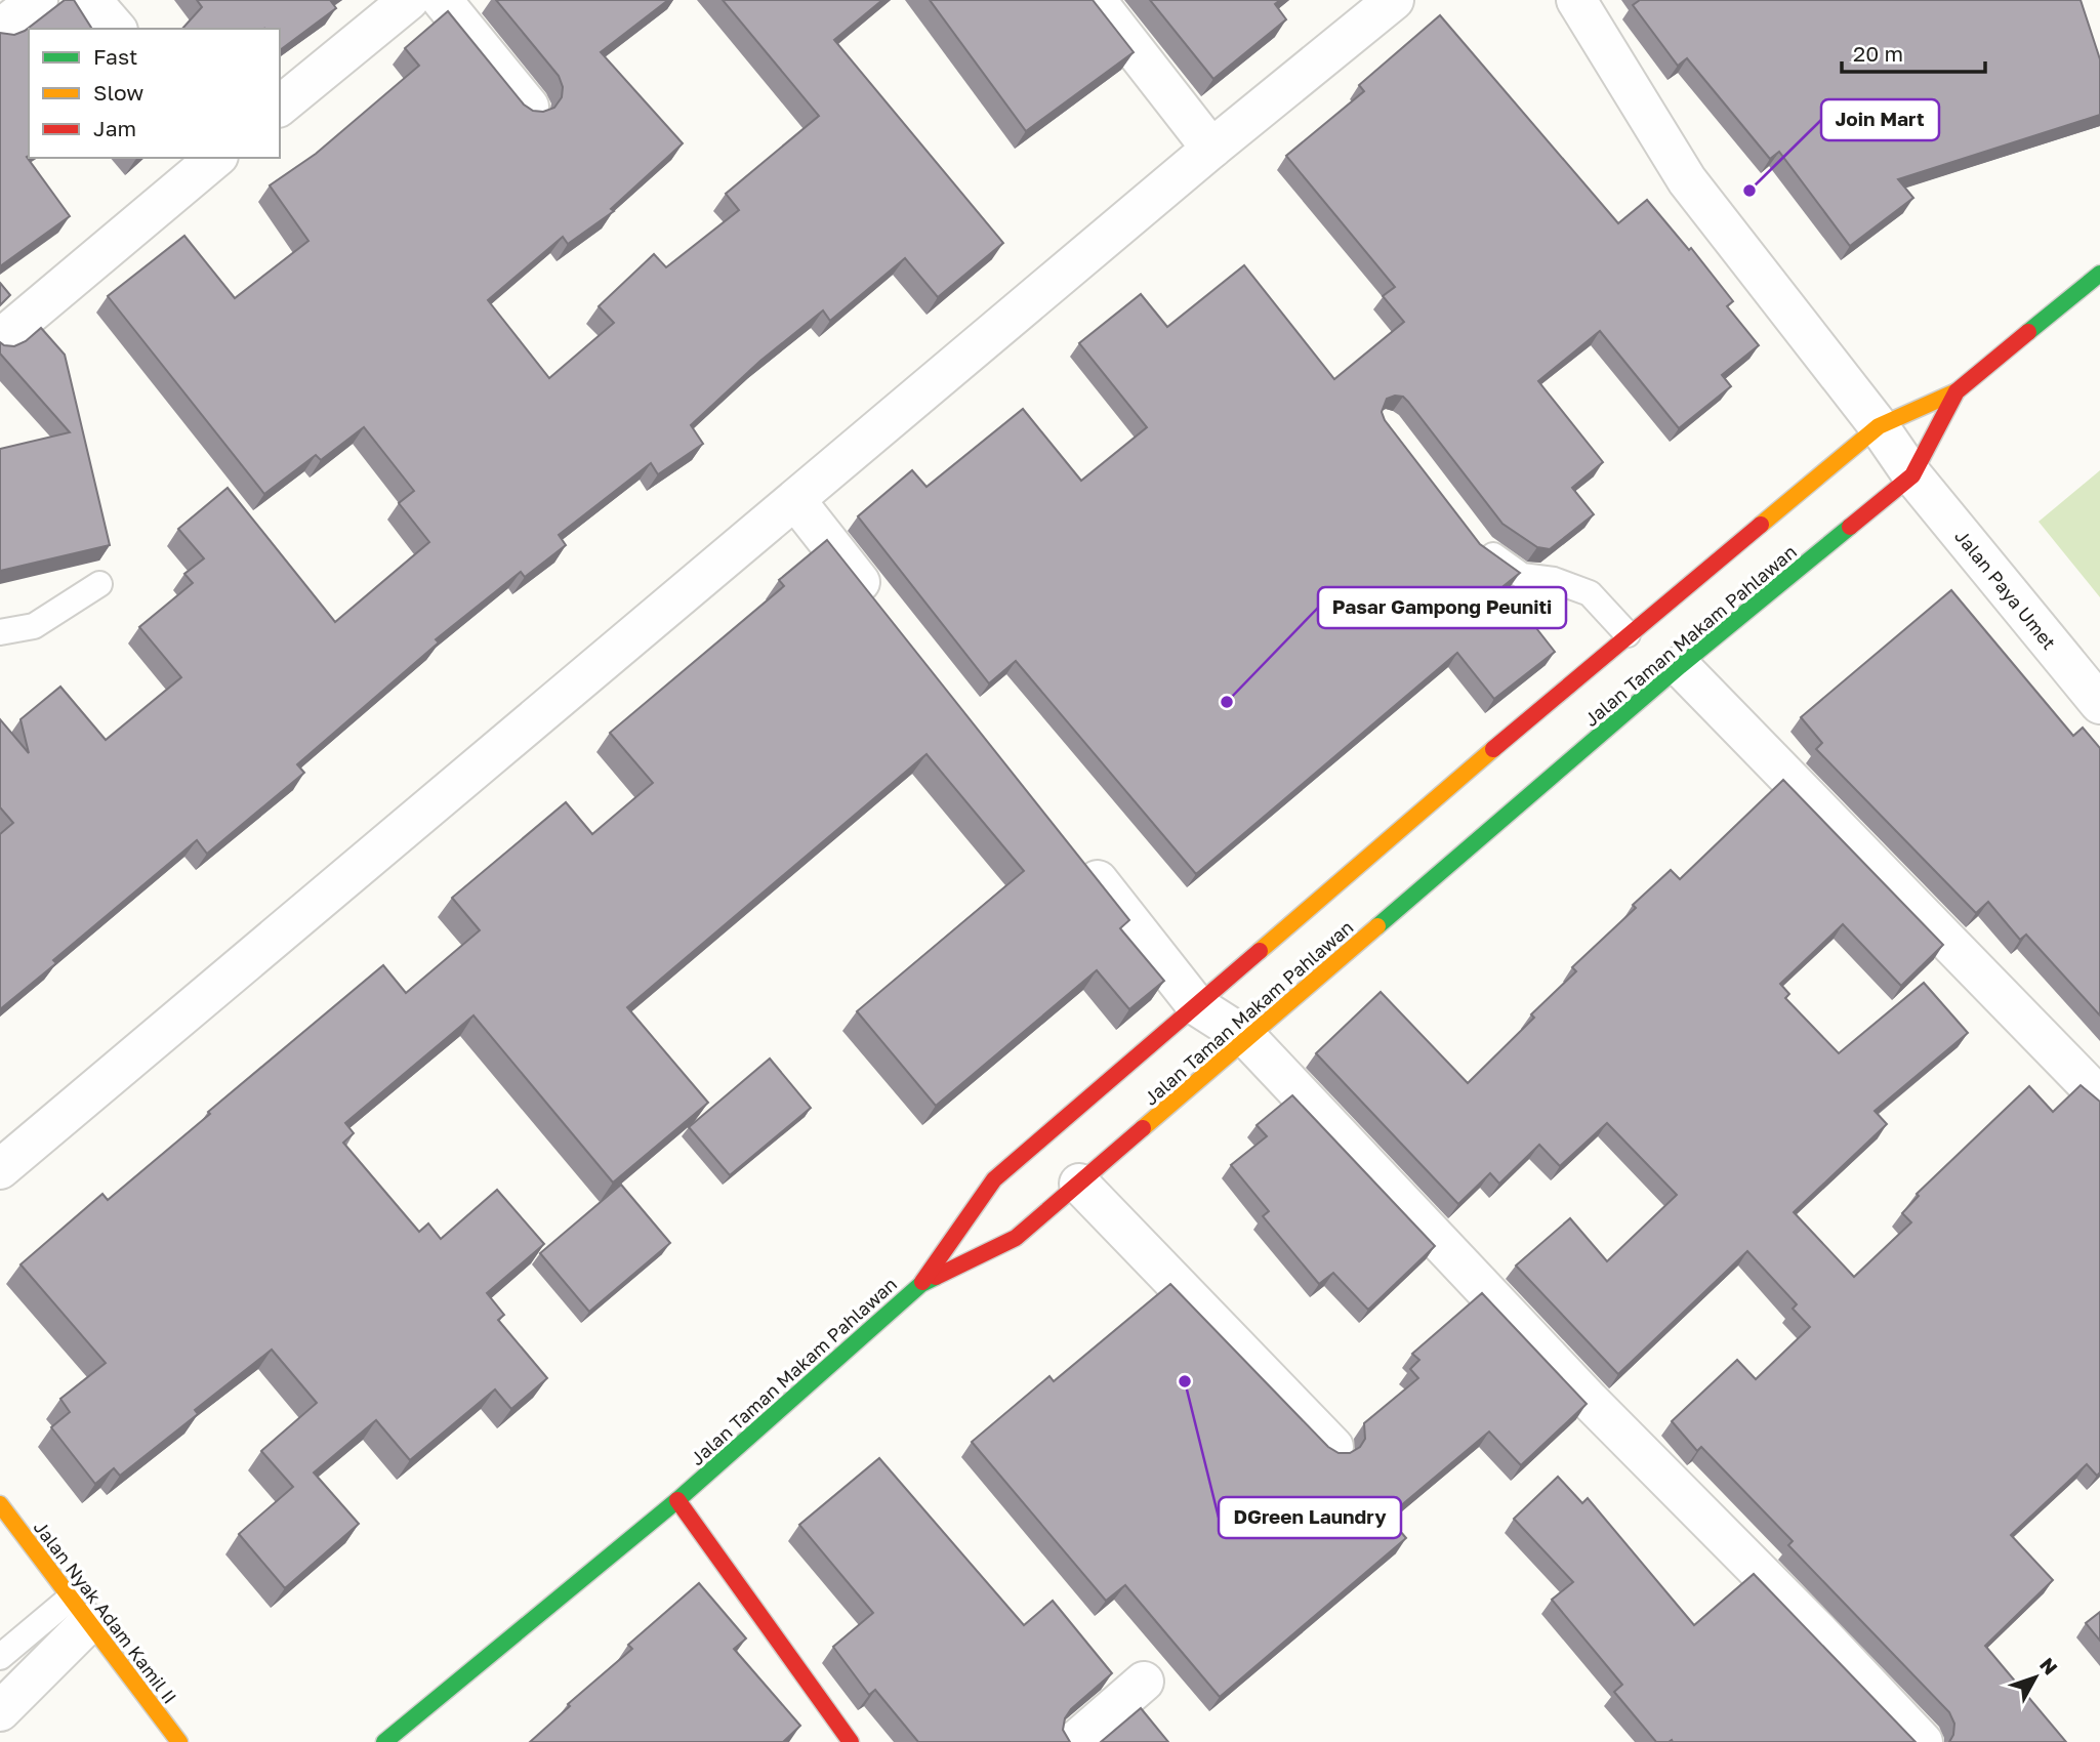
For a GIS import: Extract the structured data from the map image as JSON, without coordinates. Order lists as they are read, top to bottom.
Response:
{
  "streets": {
    "street": ["Jalan Paya Umet", "Jalan Taman Makam Pahlawan", "Jalan Nyak Adam Kamil II"]
  },
  "crossings": [
    ["Jalan Paya Umet", "Jalan Taman Makam Pahlawan"]
  ],
  "places": ["Join Mart", "Pasar Gampong Peuniti", "DGreen Laundry"],
  "legend": ["Fast", "Slow", "Jam"],
  "scale_bar": "20 m",
  "north": "top right"
}
